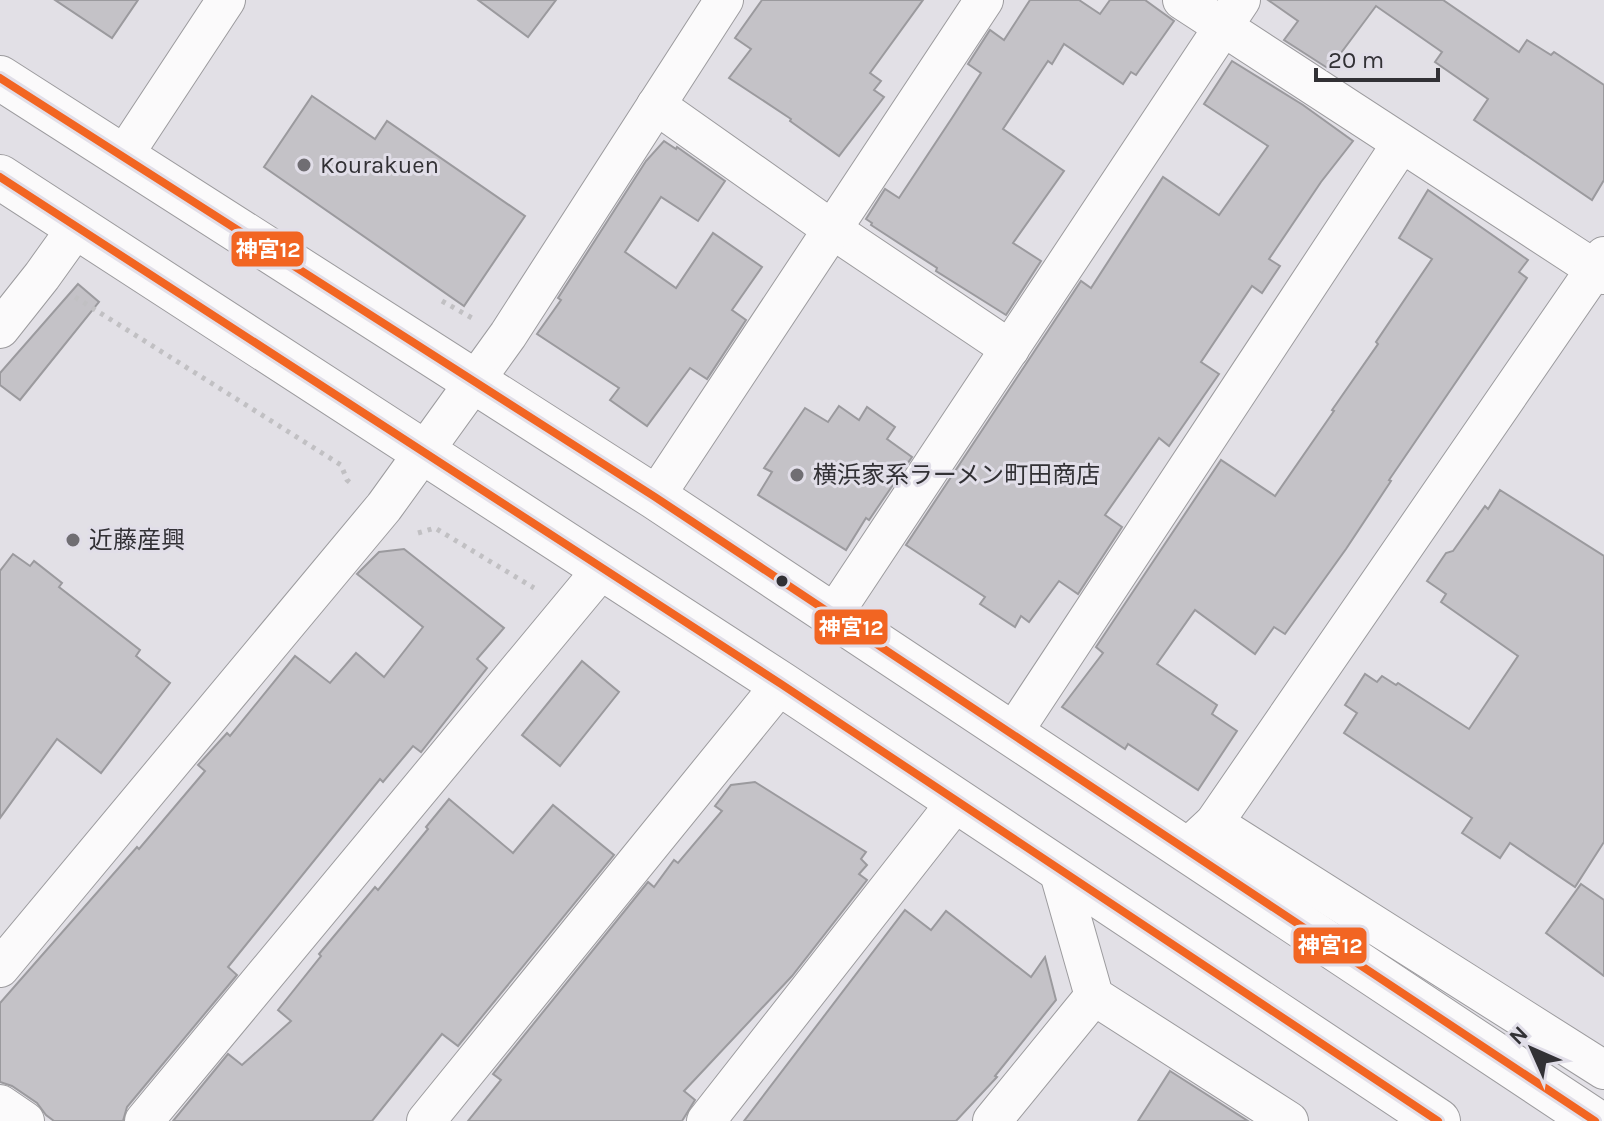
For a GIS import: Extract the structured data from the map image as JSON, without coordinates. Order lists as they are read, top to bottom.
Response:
{
  "places": ["Kourakuen", "横浜家系ラーメン町田商店", "近藤産興"],
  "lines": ["transit line 神宮12"],
  "scale_bar": "20 m",
  "north": "top left"
}
